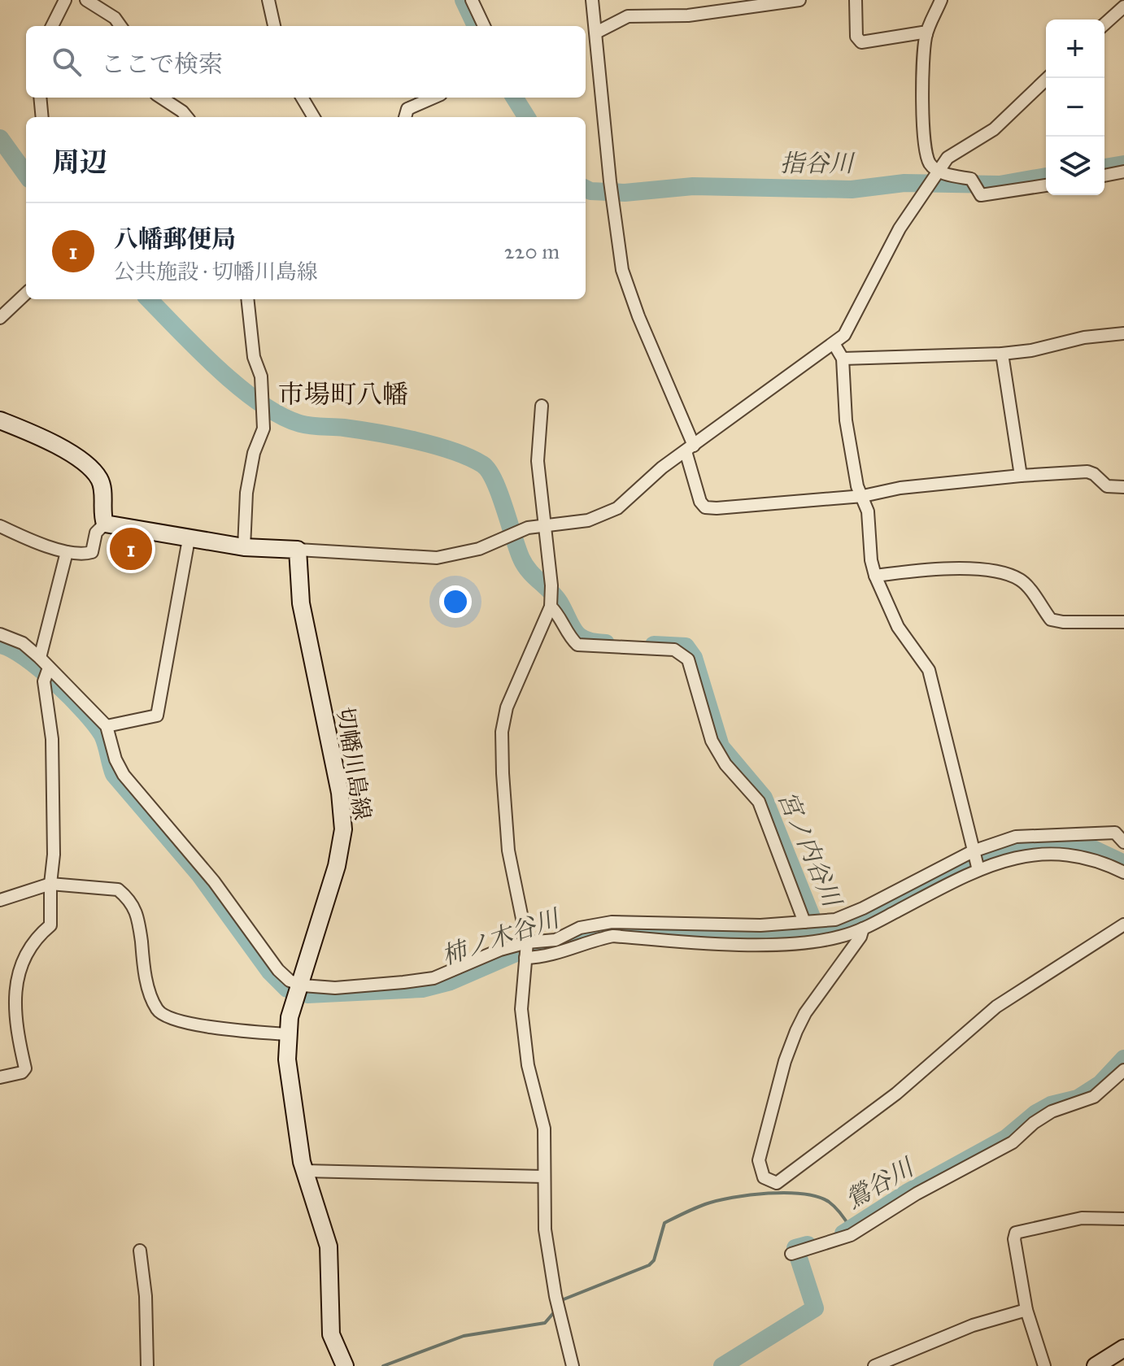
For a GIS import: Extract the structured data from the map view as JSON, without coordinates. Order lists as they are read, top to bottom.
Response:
{
  "streets": {
    "main road": ["切幡川島線"]
  },
  "districts": ["市場町八幡"],
  "water": [
    "指谷川",
    "宮ノ内谷川",
    "柿ノ木谷川",
    "鶯谷川"
  ],
  "page": {
    "map_buttons": ["+", "−"],
    "search": "ここで検索",
    "heading": "周辺",
    "list": [
      {
        "mark": "1",
        "name": "八幡郵便局",
        "note": "公共施設 · 切幡川島線",
        "value": "220 m"
      }
    ],
    "pins": "1"
  }
}
